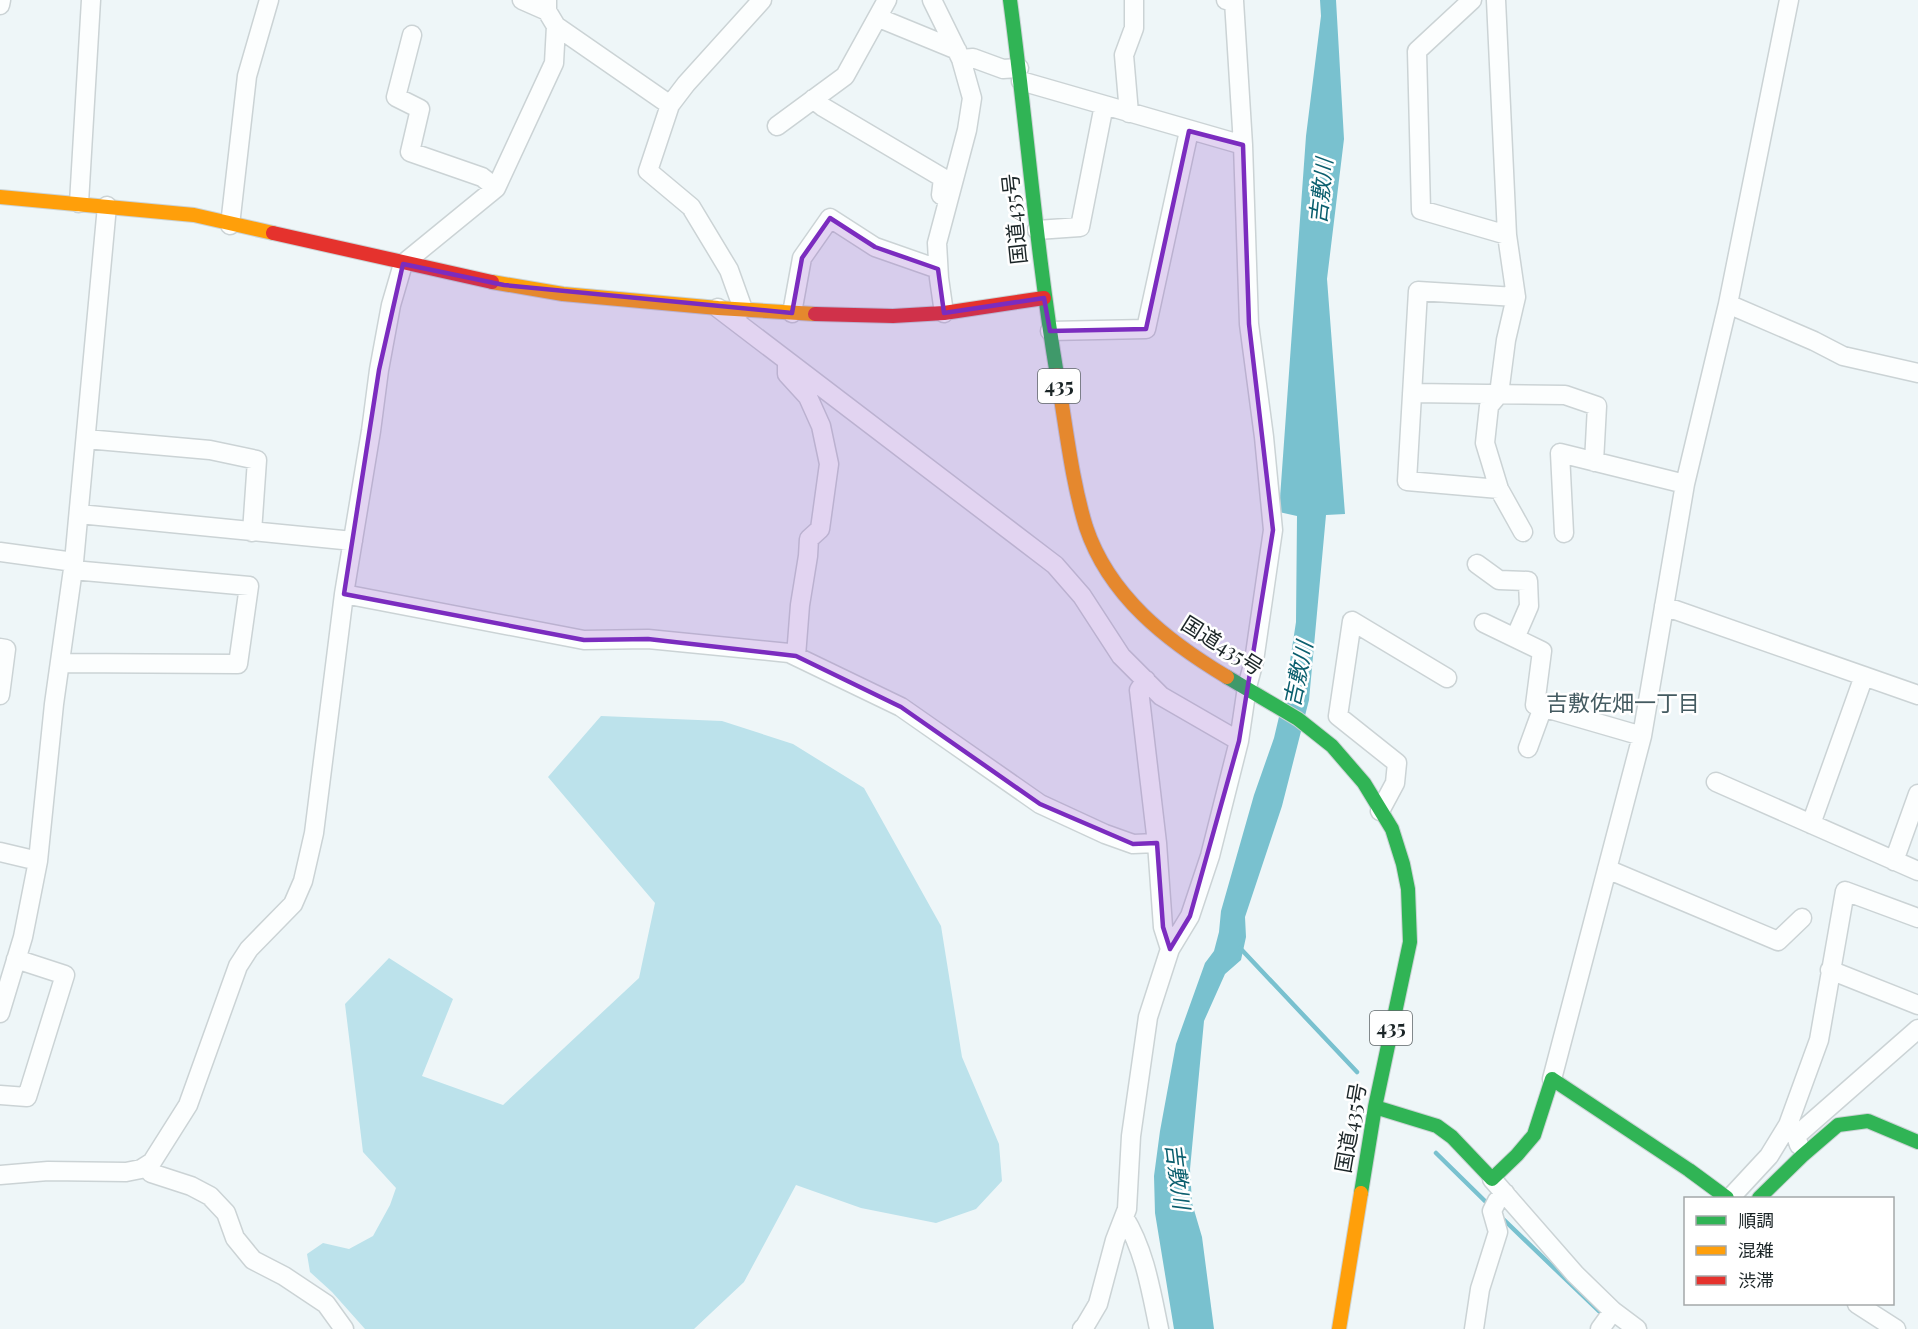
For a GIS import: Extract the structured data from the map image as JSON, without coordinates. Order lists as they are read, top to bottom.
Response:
{
  "streets": {
    "main road": ["国道435号", "435"]
  },
  "districts": ["吉敷佐畑一丁目"],
  "water": ["吉敷川"],
  "legend": ["順調", "混雑", "渋滞"]
}
